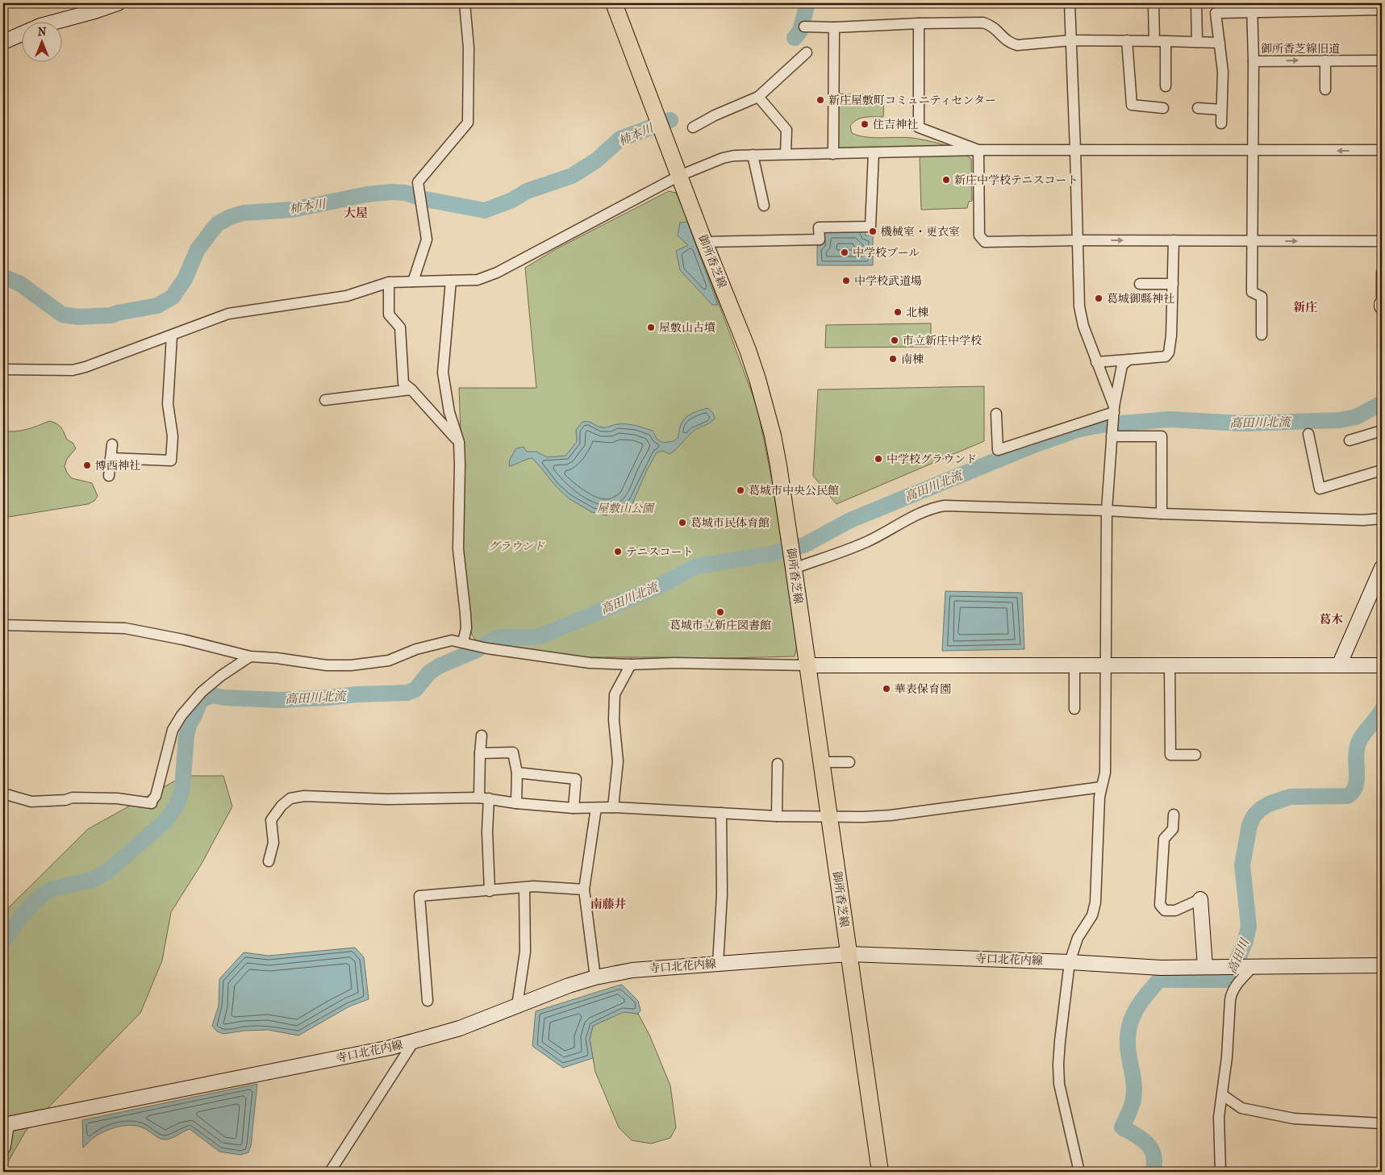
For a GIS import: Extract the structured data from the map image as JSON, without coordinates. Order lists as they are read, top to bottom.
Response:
{
  "streets": {
    "main road": ["御所香芝線", "寺口北花内線"],
    "street": ["御所香芝線旧道"]
  },
  "crossings": [
    ["御所香芝線", "寺口北花内線"]
  ],
  "districts": [
    "大屋",
    "新庄",
    "葛木",
    "南藤井"
  ],
  "water": ["柿本川", "高田川北流", "高田川"],
  "parks": ["屋敷山公園", "グラウンド"],
  "places": [
    "新庄屋敷町コミュニティセンター",
    "住吉神社",
    "新庄中学校テニスコート",
    "機械室・更衣室",
    "中学校プール",
    "中学校武道場",
    "葛城御縣神社",
    "北棟",
    "屋敷山古墳",
    "市立新庄中学校",
    "南棟",
    "中学校グラウンド",
    "博西神社",
    "葛城市中央公民館",
    "葛城市民体育館",
    "テニスコート",
    "葛城市立新庄図書館",
    "華表保育園"
  ],
  "north": "top"
}
